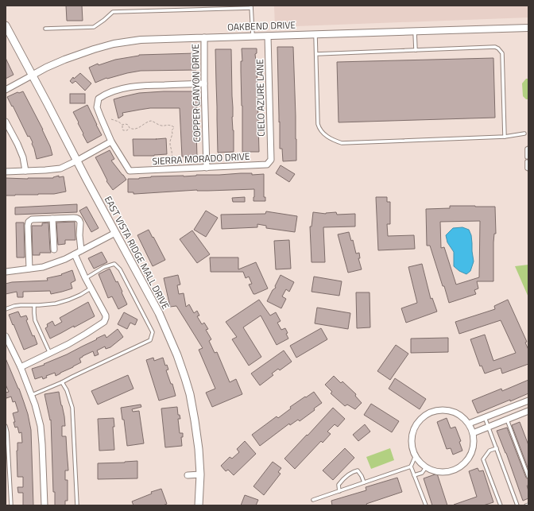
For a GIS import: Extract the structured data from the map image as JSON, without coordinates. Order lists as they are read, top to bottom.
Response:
{
  "streets": {
    "main road": ["EAST VISTA RIDGE MALL DRIVE"],
    "street": [
      "OAKBEND DRIVE",
      "COPPER CANYON DRIVE",
      "CIELO AZURE LANE",
      "SIERRA MORADO DRIVE"
    ]
  },
  "crossings": [
    ["OAKBEND DRIVE", "COPPER CANYON DRIVE"],
    ["OAKBEND DRIVE", "CIELO AZURE LANE"],
    ["OAKBEND DRIVE", "EAST VISTA RIDGE MALL DRIVE"],
    ["COPPER CANYON DRIVE", "SIERRA MORADO DRIVE"],
    ["CIELO AZURE LANE", "SIERRA MORADO DRIVE"]
  ]
}
